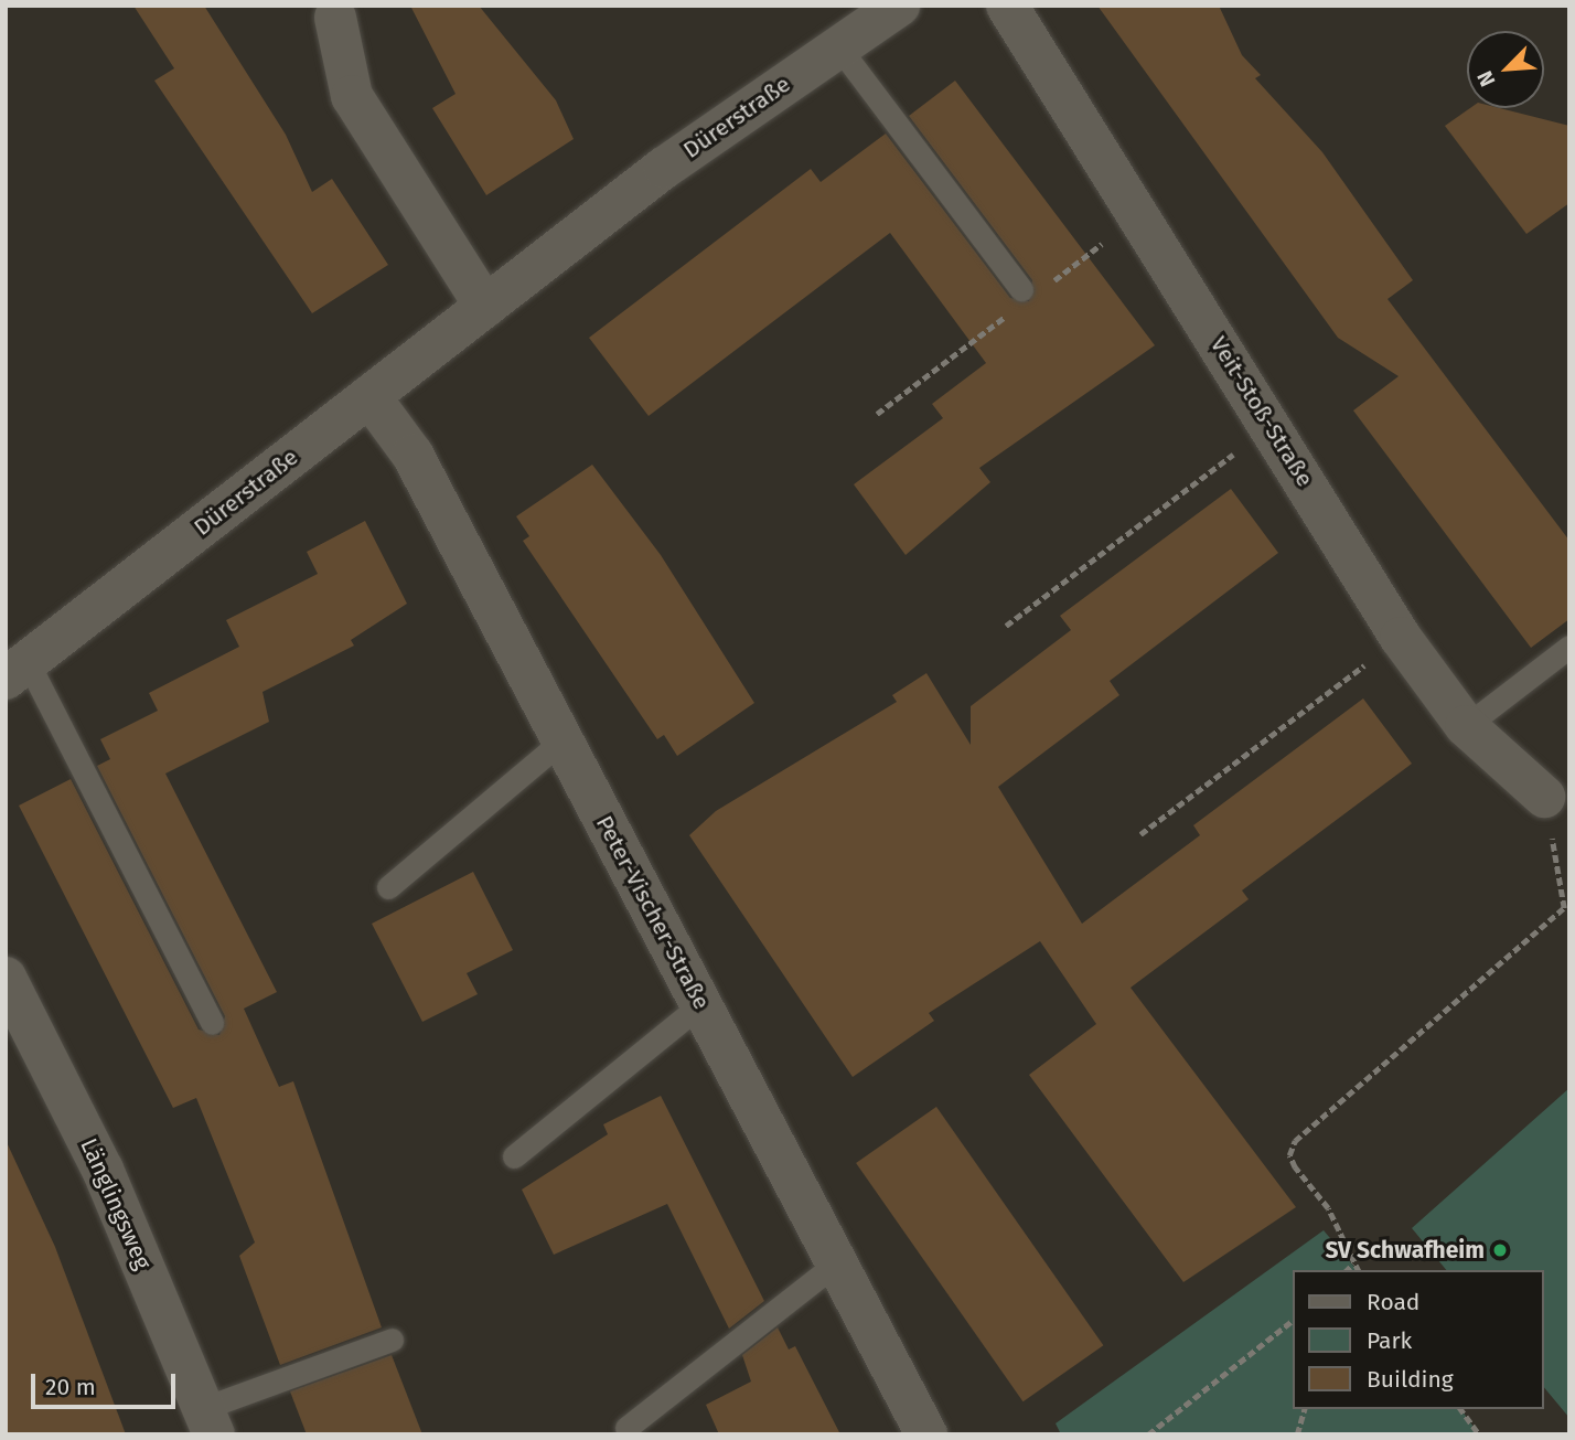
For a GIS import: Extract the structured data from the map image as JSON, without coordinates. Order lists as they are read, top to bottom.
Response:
{
  "streets": {
    "street": [
      "Dürerstraße",
      "Veit-Stoß-Straße",
      "Peter-Vischer-Straße",
      "Länglingsweg"
    ]
  },
  "crossings": [
    ["Dürerstraße", "Peter-Vischer-Straße"]
  ],
  "places": ["SV Schwafheim"],
  "legend": ["Road", "Park", "Building"],
  "scale_bar": "20 m",
  "north": "bottom left"
}
